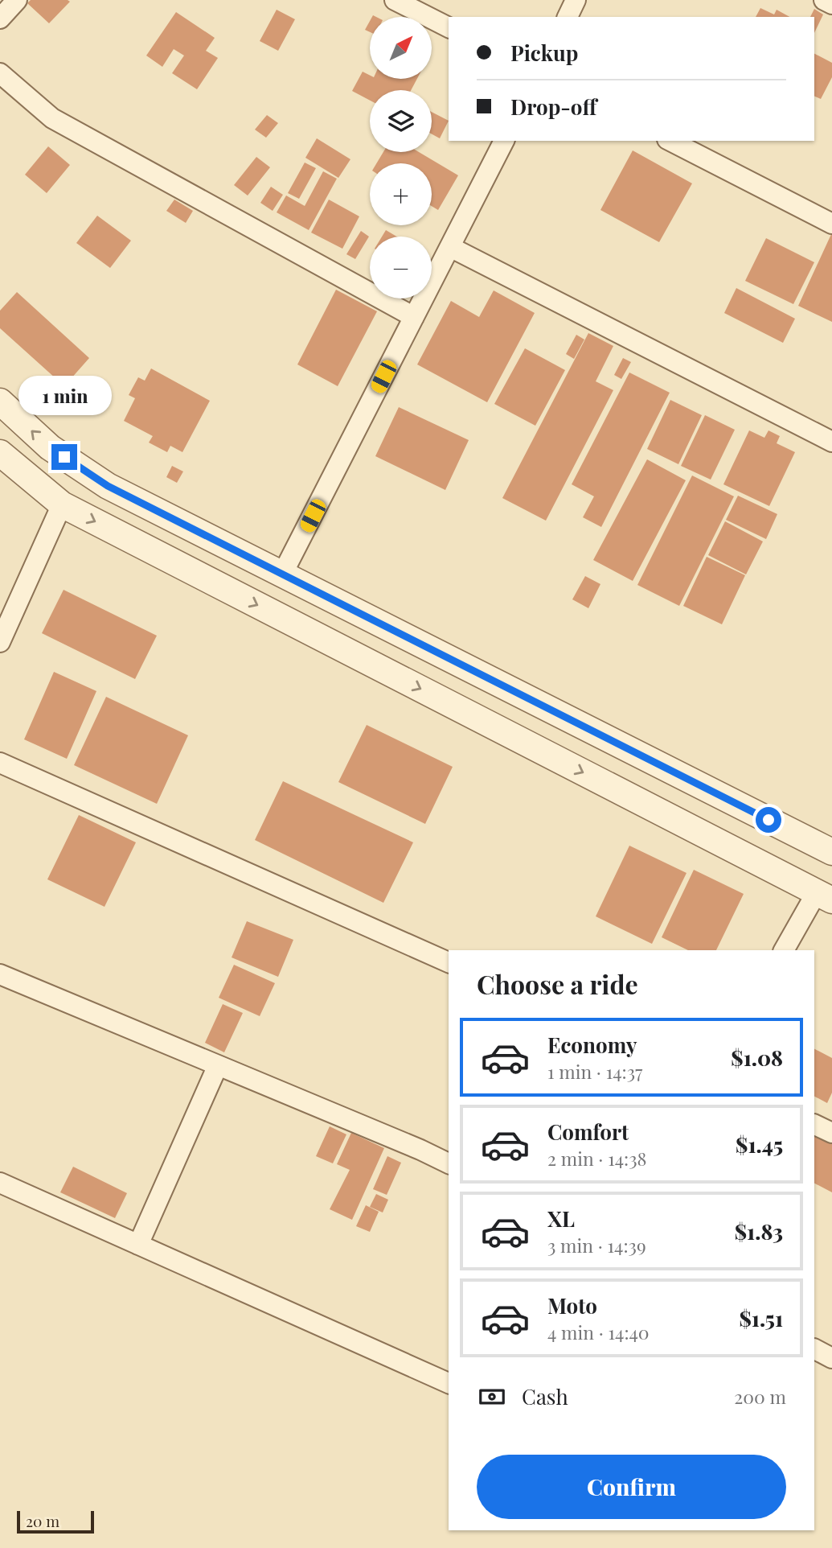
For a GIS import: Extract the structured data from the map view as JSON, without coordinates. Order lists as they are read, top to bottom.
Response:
{
  "scale_bar": "20 m",
  "north": "top right",
  "page": {
    "map_buttons": ["+", "−"],
    "banner": ["Pickup", "Drop-off"],
    "bubble": "1 min",
    "heading": "Choose a ride",
    "list": [
      {
        "name": "Economy",
        "note": "1 min · 14:37",
        "value": "$1.08"
      },
      {
        "name": "Comfort",
        "note": "2 min · 14:38",
        "value": "$1.45"
      },
      {
        "name": "XL",
        "note": "3 min · 14:39",
        "value": "$1.83"
      },
      {
        "name": "Moto",
        "note": "4 min · 14:40",
        "value": "$1.51"
      }
    ],
    "pay": ["Cash", "200 m"],
    "buttons": "Confirm",
    "scale": "20 m"
  }
}
